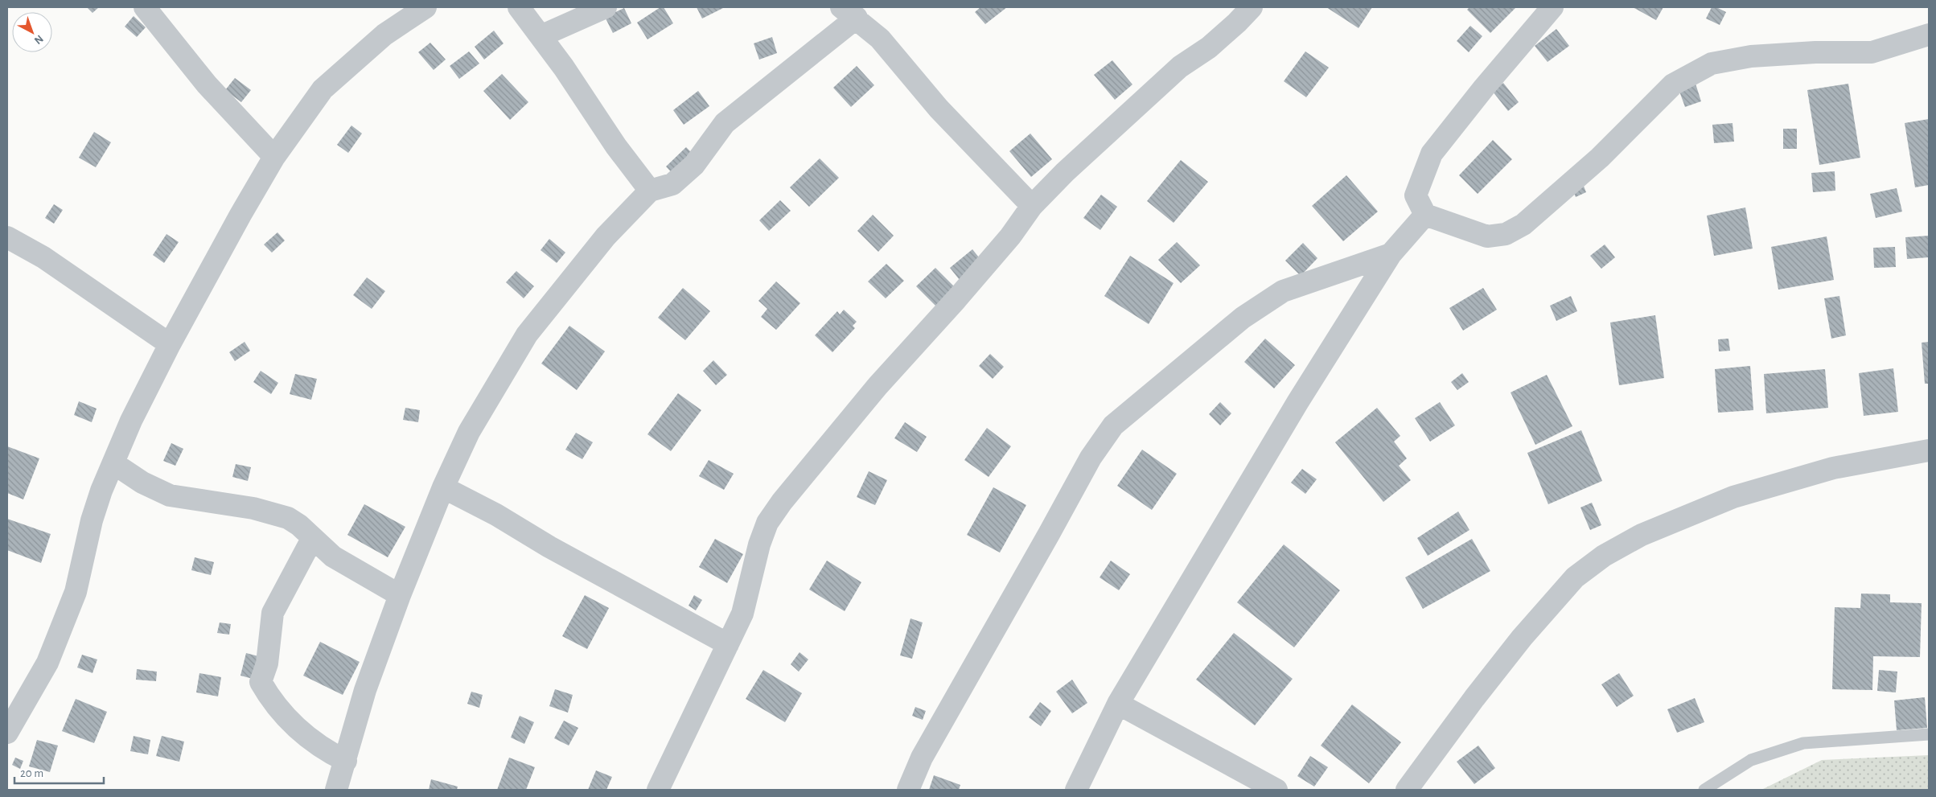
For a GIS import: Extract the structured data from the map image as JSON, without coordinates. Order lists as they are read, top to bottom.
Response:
{
  "scale_bar": "20 m",
  "north": "bottom right"
}
